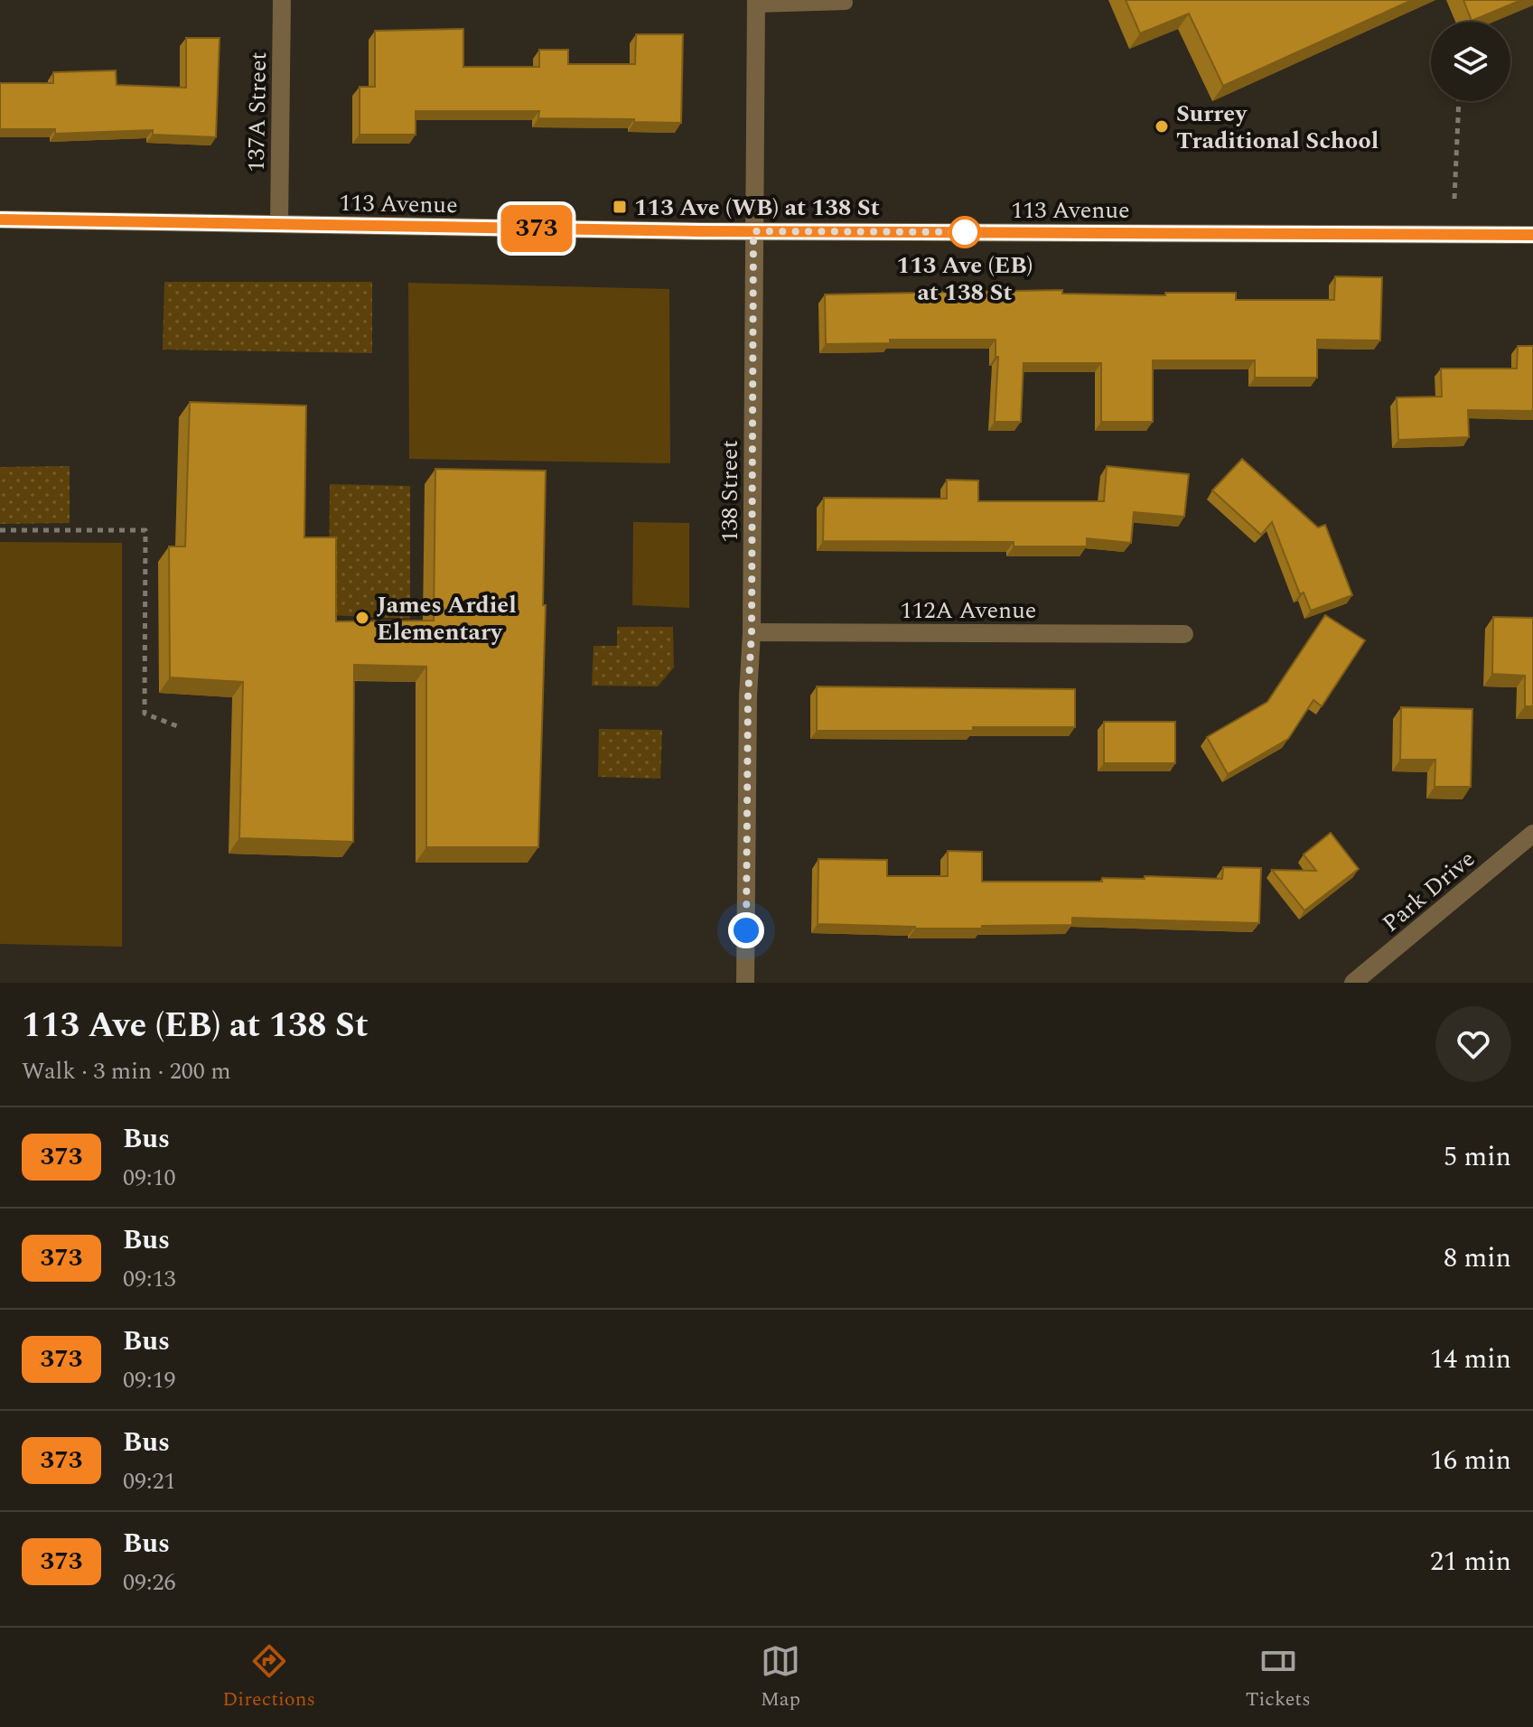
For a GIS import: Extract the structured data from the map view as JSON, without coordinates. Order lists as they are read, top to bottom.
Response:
{
  "streets": {
    "street": [
      "137A Street",
      "113 Avenue",
      "138 Street",
      "112A Avenue",
      "Park Drive"
    ]
  },
  "crossings": [
    ["137A Street", "113 Avenue"],
    ["113 Avenue", "138 Street"],
    ["138 Street", "112A Avenue"]
  ],
  "places": {
    "other": ["Surrey Traditional School", "113 Ave (EB) at 138 St", "James Ardiel Elementary"],
    "transit": ["113 Ave (WB) at 138 St"]
  },
  "lines": ["bus line 373"],
  "page": {
    "on_map": "373",
    "heading": ["113 Ave (EB) at 138 St", "Walk · 3 min · 200 m"],
    "list": [
      {
        "mark": "373",
        "name": "Bus",
        "note": "09:10",
        "value": "5 min"
      },
      {
        "mark": "373",
        "name": "Bus",
        "note": "09:13",
        "value": "8 min"
      },
      {
        "mark": "373",
        "name": "Bus",
        "note": "09:19",
        "value": "14 min"
      },
      {
        "mark": "373",
        "name": "Bus",
        "note": "09:21",
        "value": "16 min"
      },
      {
        "mark": "373",
        "name": "Bus",
        "note": "09:26",
        "value": "21 min"
      }
    ],
    "tabs": ["Directions", "Map", "Tickets"]
  }
}
